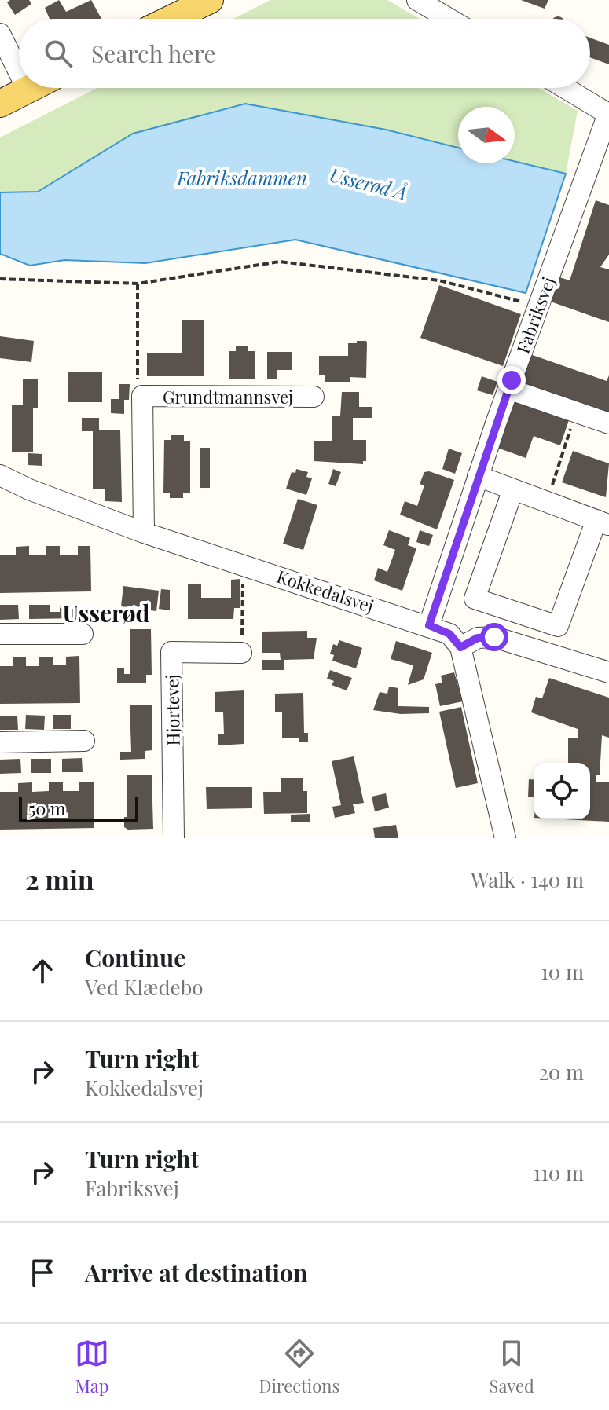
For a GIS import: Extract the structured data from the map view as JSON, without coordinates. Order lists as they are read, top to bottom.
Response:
{
  "streets": {
    "street": [
      "Fabriksvej",
      "Grundtmannsvej",
      "Kokkedalsvej",
      "Hjortevej"
    ]
  },
  "crossings": [
    ["Fabriksvej", "Kokkedalsvej"],
    ["Grundtmannsvej", "Kokkedalsvej"]
  ],
  "districts": ["Usserød"],
  "water": ["Fabriksdammen", "Usserød Å"],
  "scale_bar": "50 m",
  "north": "right",
  "page": {
    "search": "Search here",
    "scale": "50 m",
    "heading": ["2 min", "Walk · 140 m"],
    "list": [
      ["Continue", "Ved Klædebo", "10 m"],
      ["Turn right", "Kokkedalsvej", "20 m"],
      ["Turn right", "Fabriksvej", "110 m"],
      "Arrive at destination"
    ],
    "nav": ["Map", "Directions", "Saved"]
  }
}
